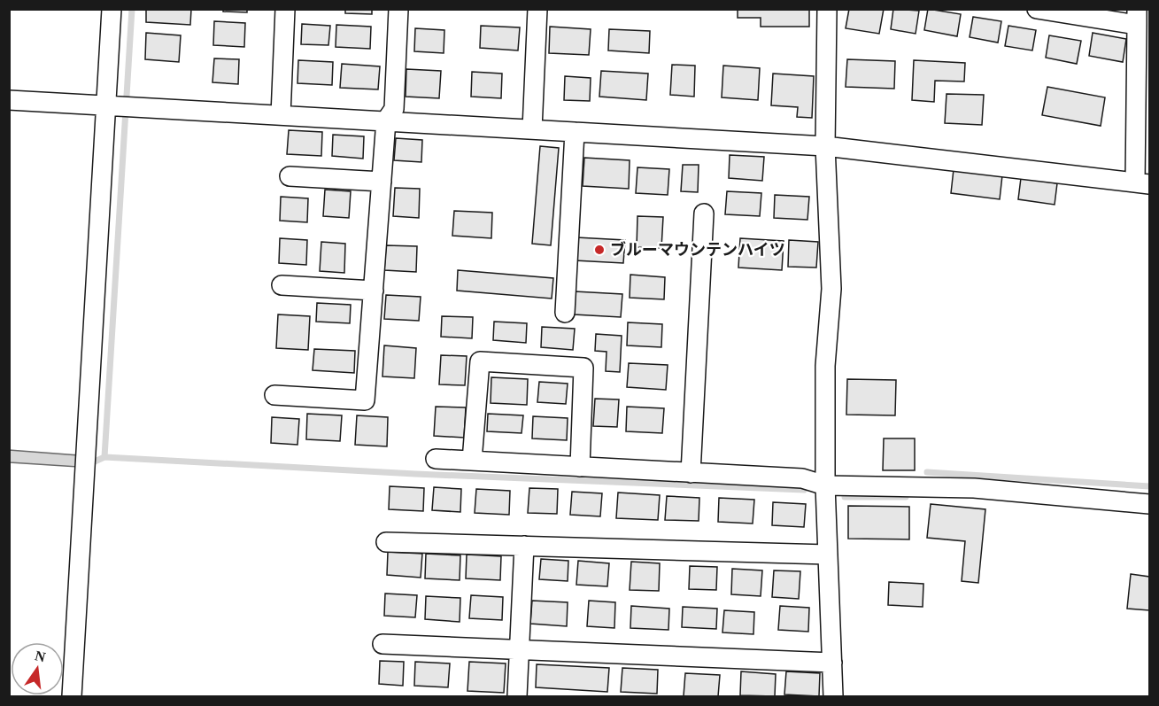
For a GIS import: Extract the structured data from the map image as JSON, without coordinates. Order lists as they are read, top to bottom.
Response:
{
  "places": ["ブルーマウンテンハイツ"],
  "north": "top"
}
